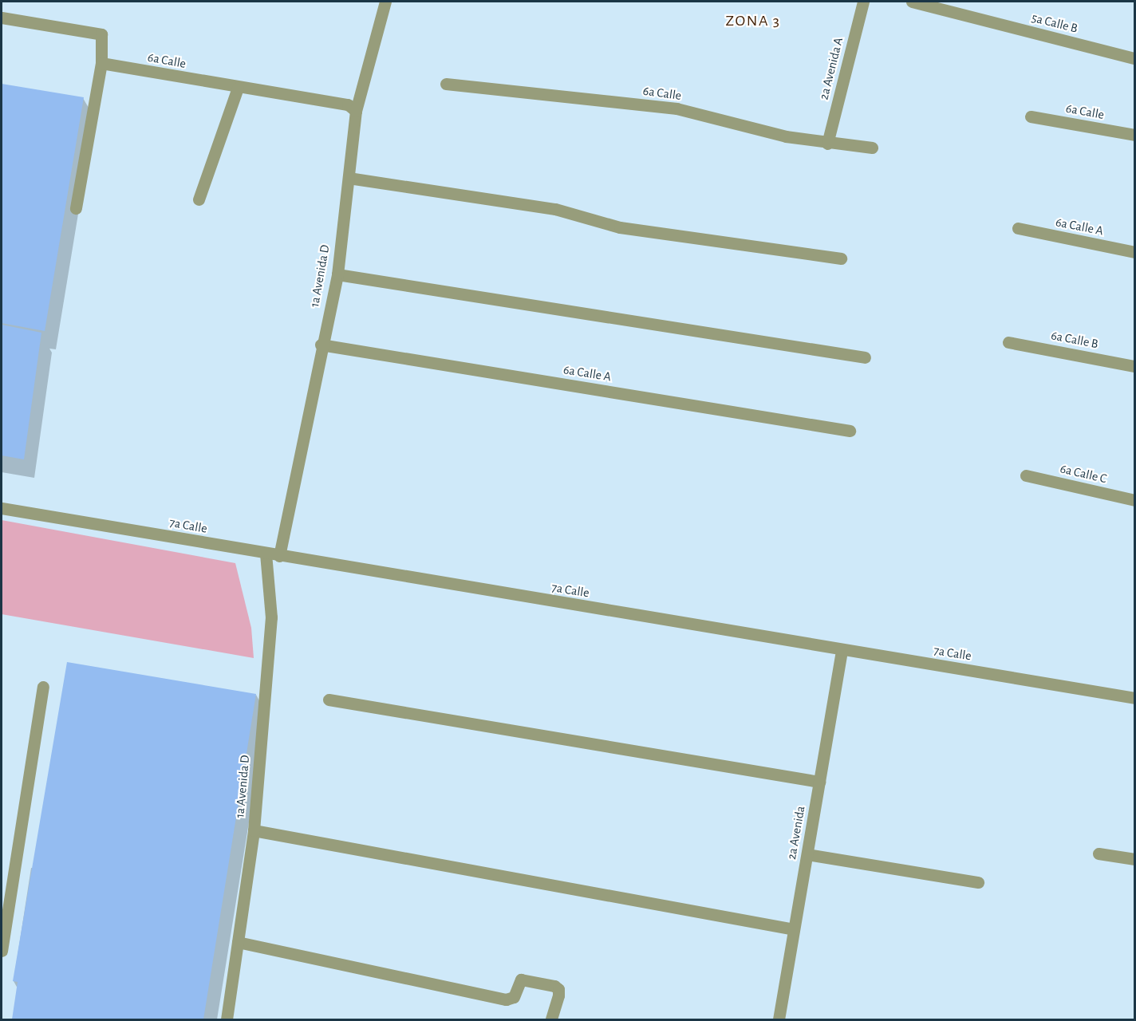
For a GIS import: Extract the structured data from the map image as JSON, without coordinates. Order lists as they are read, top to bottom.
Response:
{
  "streets": {
    "street": [
      "5a Calle B",
      "6a Calle",
      "2a Avenida A",
      "6a Calle A",
      "1a Avenida D",
      "6a Calle B",
      "6a Calle C",
      "7a Calle",
      "2a Avenida"
    ]
  },
  "crossings": [
    ["6a Calle", "2a Avenida A"],
    ["6a Calle", "1a Avenida D"],
    ["6a Calle A", "1a Avenida D"],
    ["1a Avenida D", "7a Calle"],
    ["7a Calle", "2a Avenida"]
  ],
  "districts": ["ZONA 3"]
}
